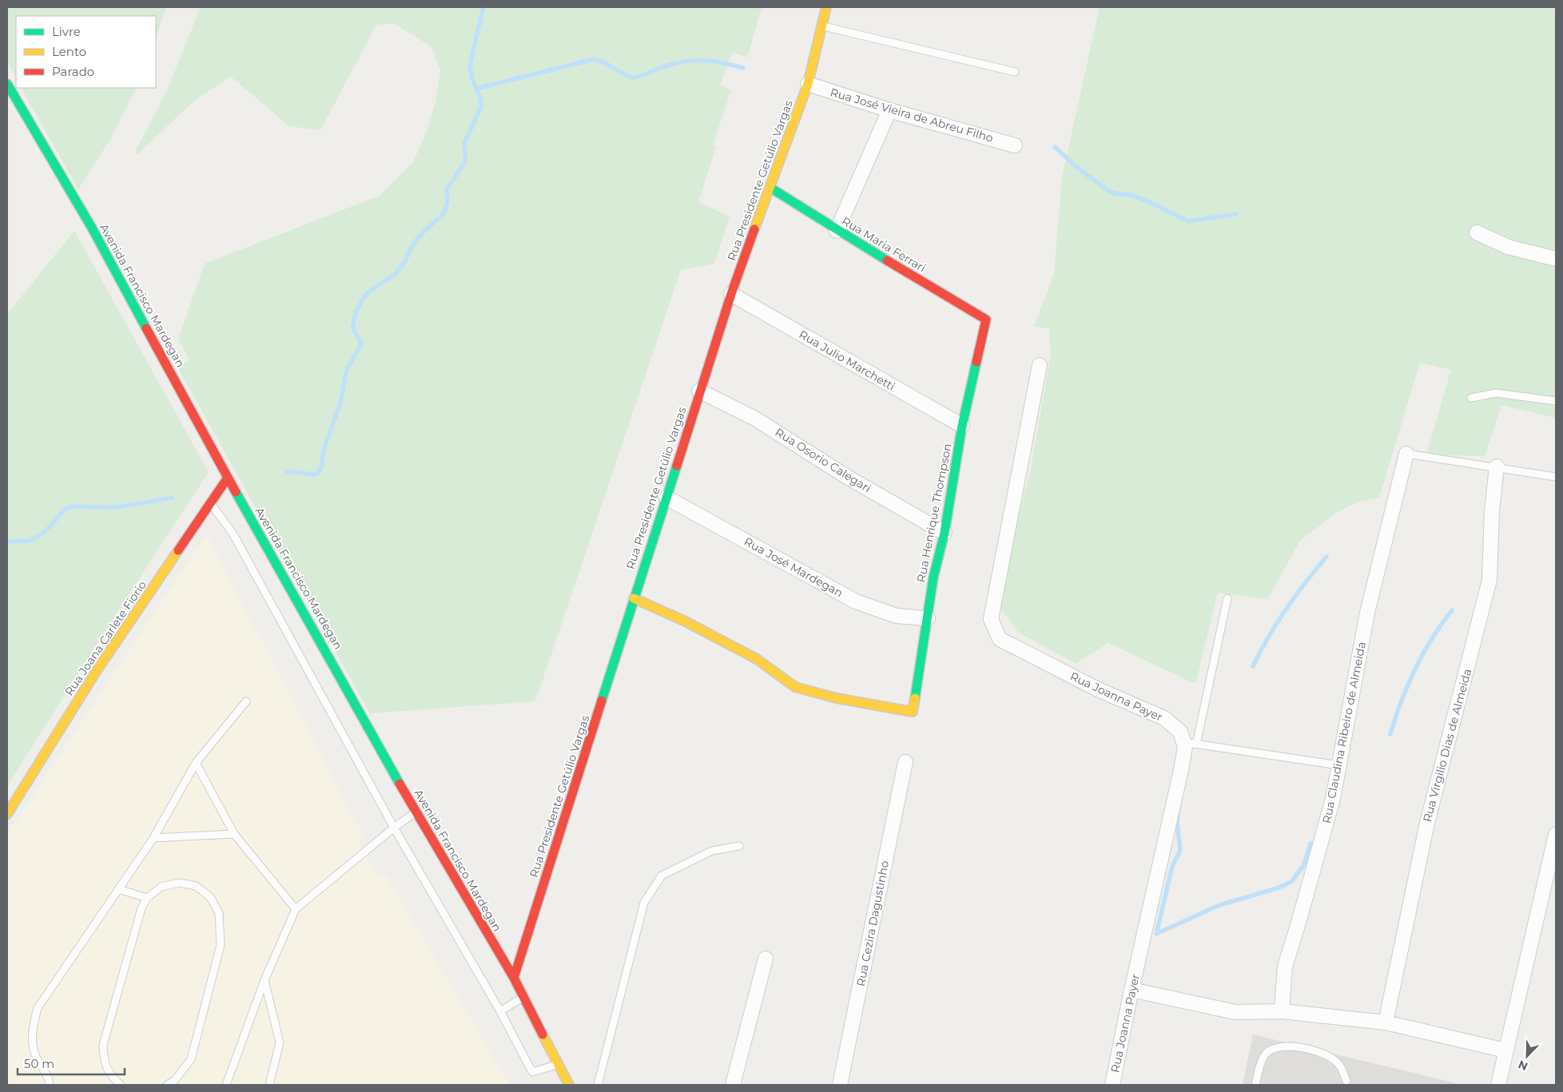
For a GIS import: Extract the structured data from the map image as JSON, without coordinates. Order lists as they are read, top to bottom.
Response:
{
  "streets": {
    "street": [
      "Rua José Vieira de Abreu Filho",
      "Rua Presidente Getúlio Vargas",
      "Rua Maria Ferrari",
      "Avenida Francisco Mardegan",
      "Rua Julio Marchetti",
      "Rua Osorio Calegari",
      "Rua Henrique Thompson",
      "Rua José Mardegan",
      "Rua Joana Carlete Fiorio",
      "Rua Joanna Payer",
      "Rua Claudina Ribeiro de Almeida",
      "Rua Virgilio Dias de Almeida",
      "Rua Cezira Dagustinho"
    ]
  },
  "crossings": [
    ["Rua José Vieira de Abreu Filho", "Rua Presidente Getúlio Vargas"],
    ["Rua Presidente Getúlio Vargas", "Rua Maria Ferrari"],
    ["Rua Presidente Getúlio Vargas", "Avenida Francisco Mardegan"],
    ["Rua Presidente Getúlio Vargas", "Rua Julio Marchetti"],
    ["Rua Presidente Getúlio Vargas", "Rua Osorio Calegari"],
    ["Rua Presidente Getúlio Vargas", "Rua Henrique Thompson"],
    ["Rua Presidente Getúlio Vargas", "Rua José Mardegan"],
    ["Rua Maria Ferrari", "Rua Henrique Thompson"],
    ["Avenida Francisco Mardegan", "Rua Joana Carlete Fiorio"],
    ["Rua Julio Marchetti", "Rua Henrique Thompson"],
    ["Rua Osorio Calegari", "Rua Henrique Thompson"],
    ["Rua Henrique Thompson", "Rua José Mardegan"]
  ],
  "legend": ["Livre", "Lento", "Parado"],
  "scale_bar": "50 m",
  "north": "bottom left"
}
